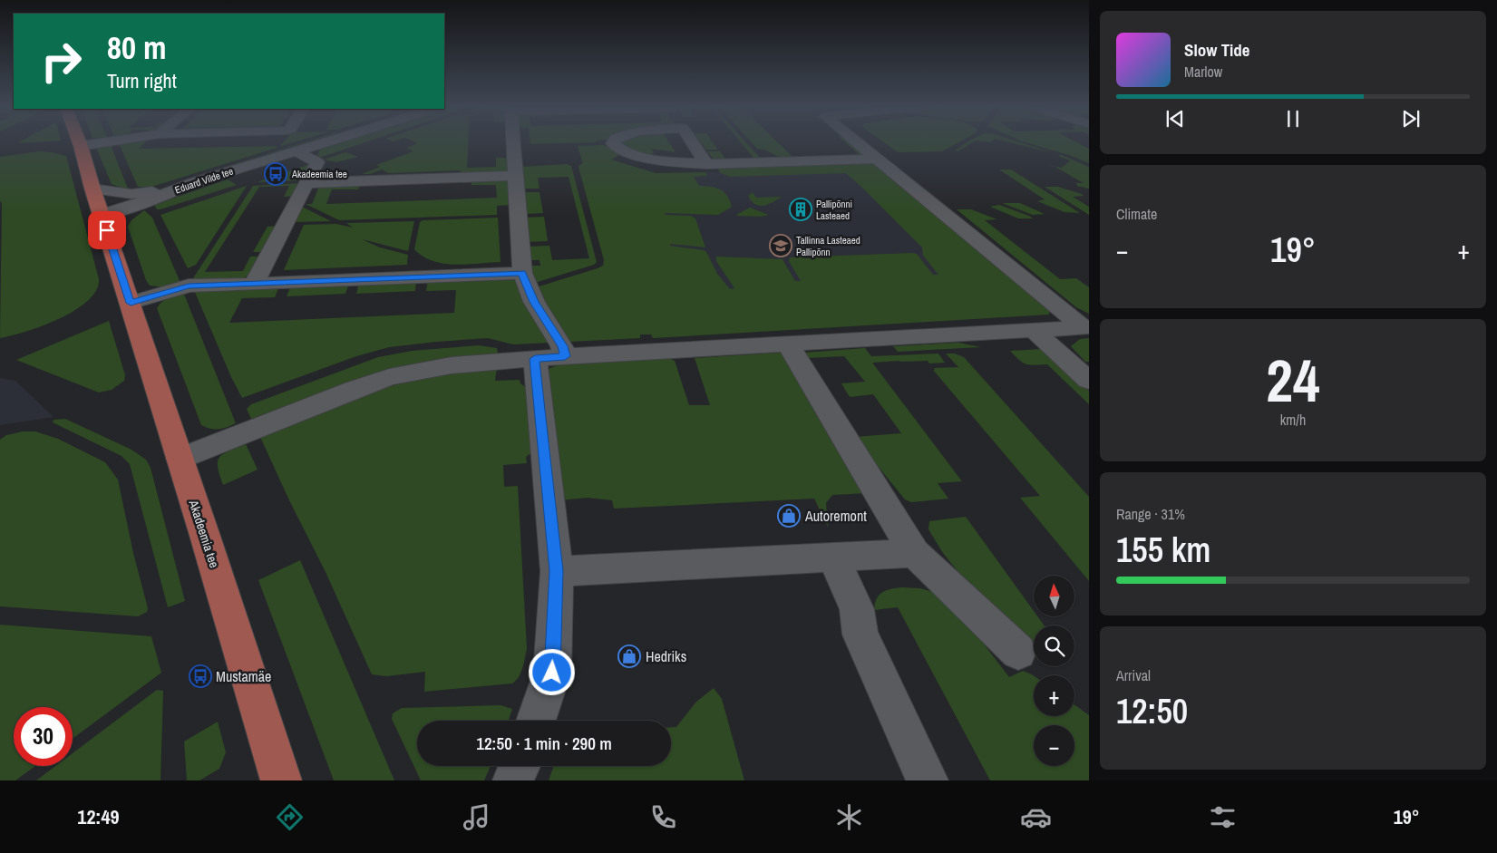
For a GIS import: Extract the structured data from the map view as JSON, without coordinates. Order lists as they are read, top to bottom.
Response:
{
  "streets": {
    "main road": ["Akadeemia tee"],
    "street": ["Eduard Vilde tee"]
  },
  "crossings": [
    ["Eduard Vilde tee", "Akadeemia tee"]
  ],
  "places": {
    "bus stop": ["Akadeemia tee", "Mustamäe"],
    "building": ["Pallipõnni Lasteaed"],
    "school or university": ["Tallinna Lasteaed Pallipõnn"],
    "shop": ["Autoremont", "Hedriks"]
  },
  "north": "top",
  "page": {
    "turn": ["80 m", "Turn right"],
    "song": ["Slow Tide", "Marlow"],
    "tile": [
      "Climate",
      ["24", "km/h"],
      ["Range · 31%", "155 km"],
      ["Arrival", "12:50"]
    ],
    "heat": ["−", "19°", "+"],
    "map_buttons": ["+", "−"],
    "limit": "30",
    "trip": "12:50 · 1 min · 290 m",
    "tabs": ["12:49", "19°"]
  }
}
